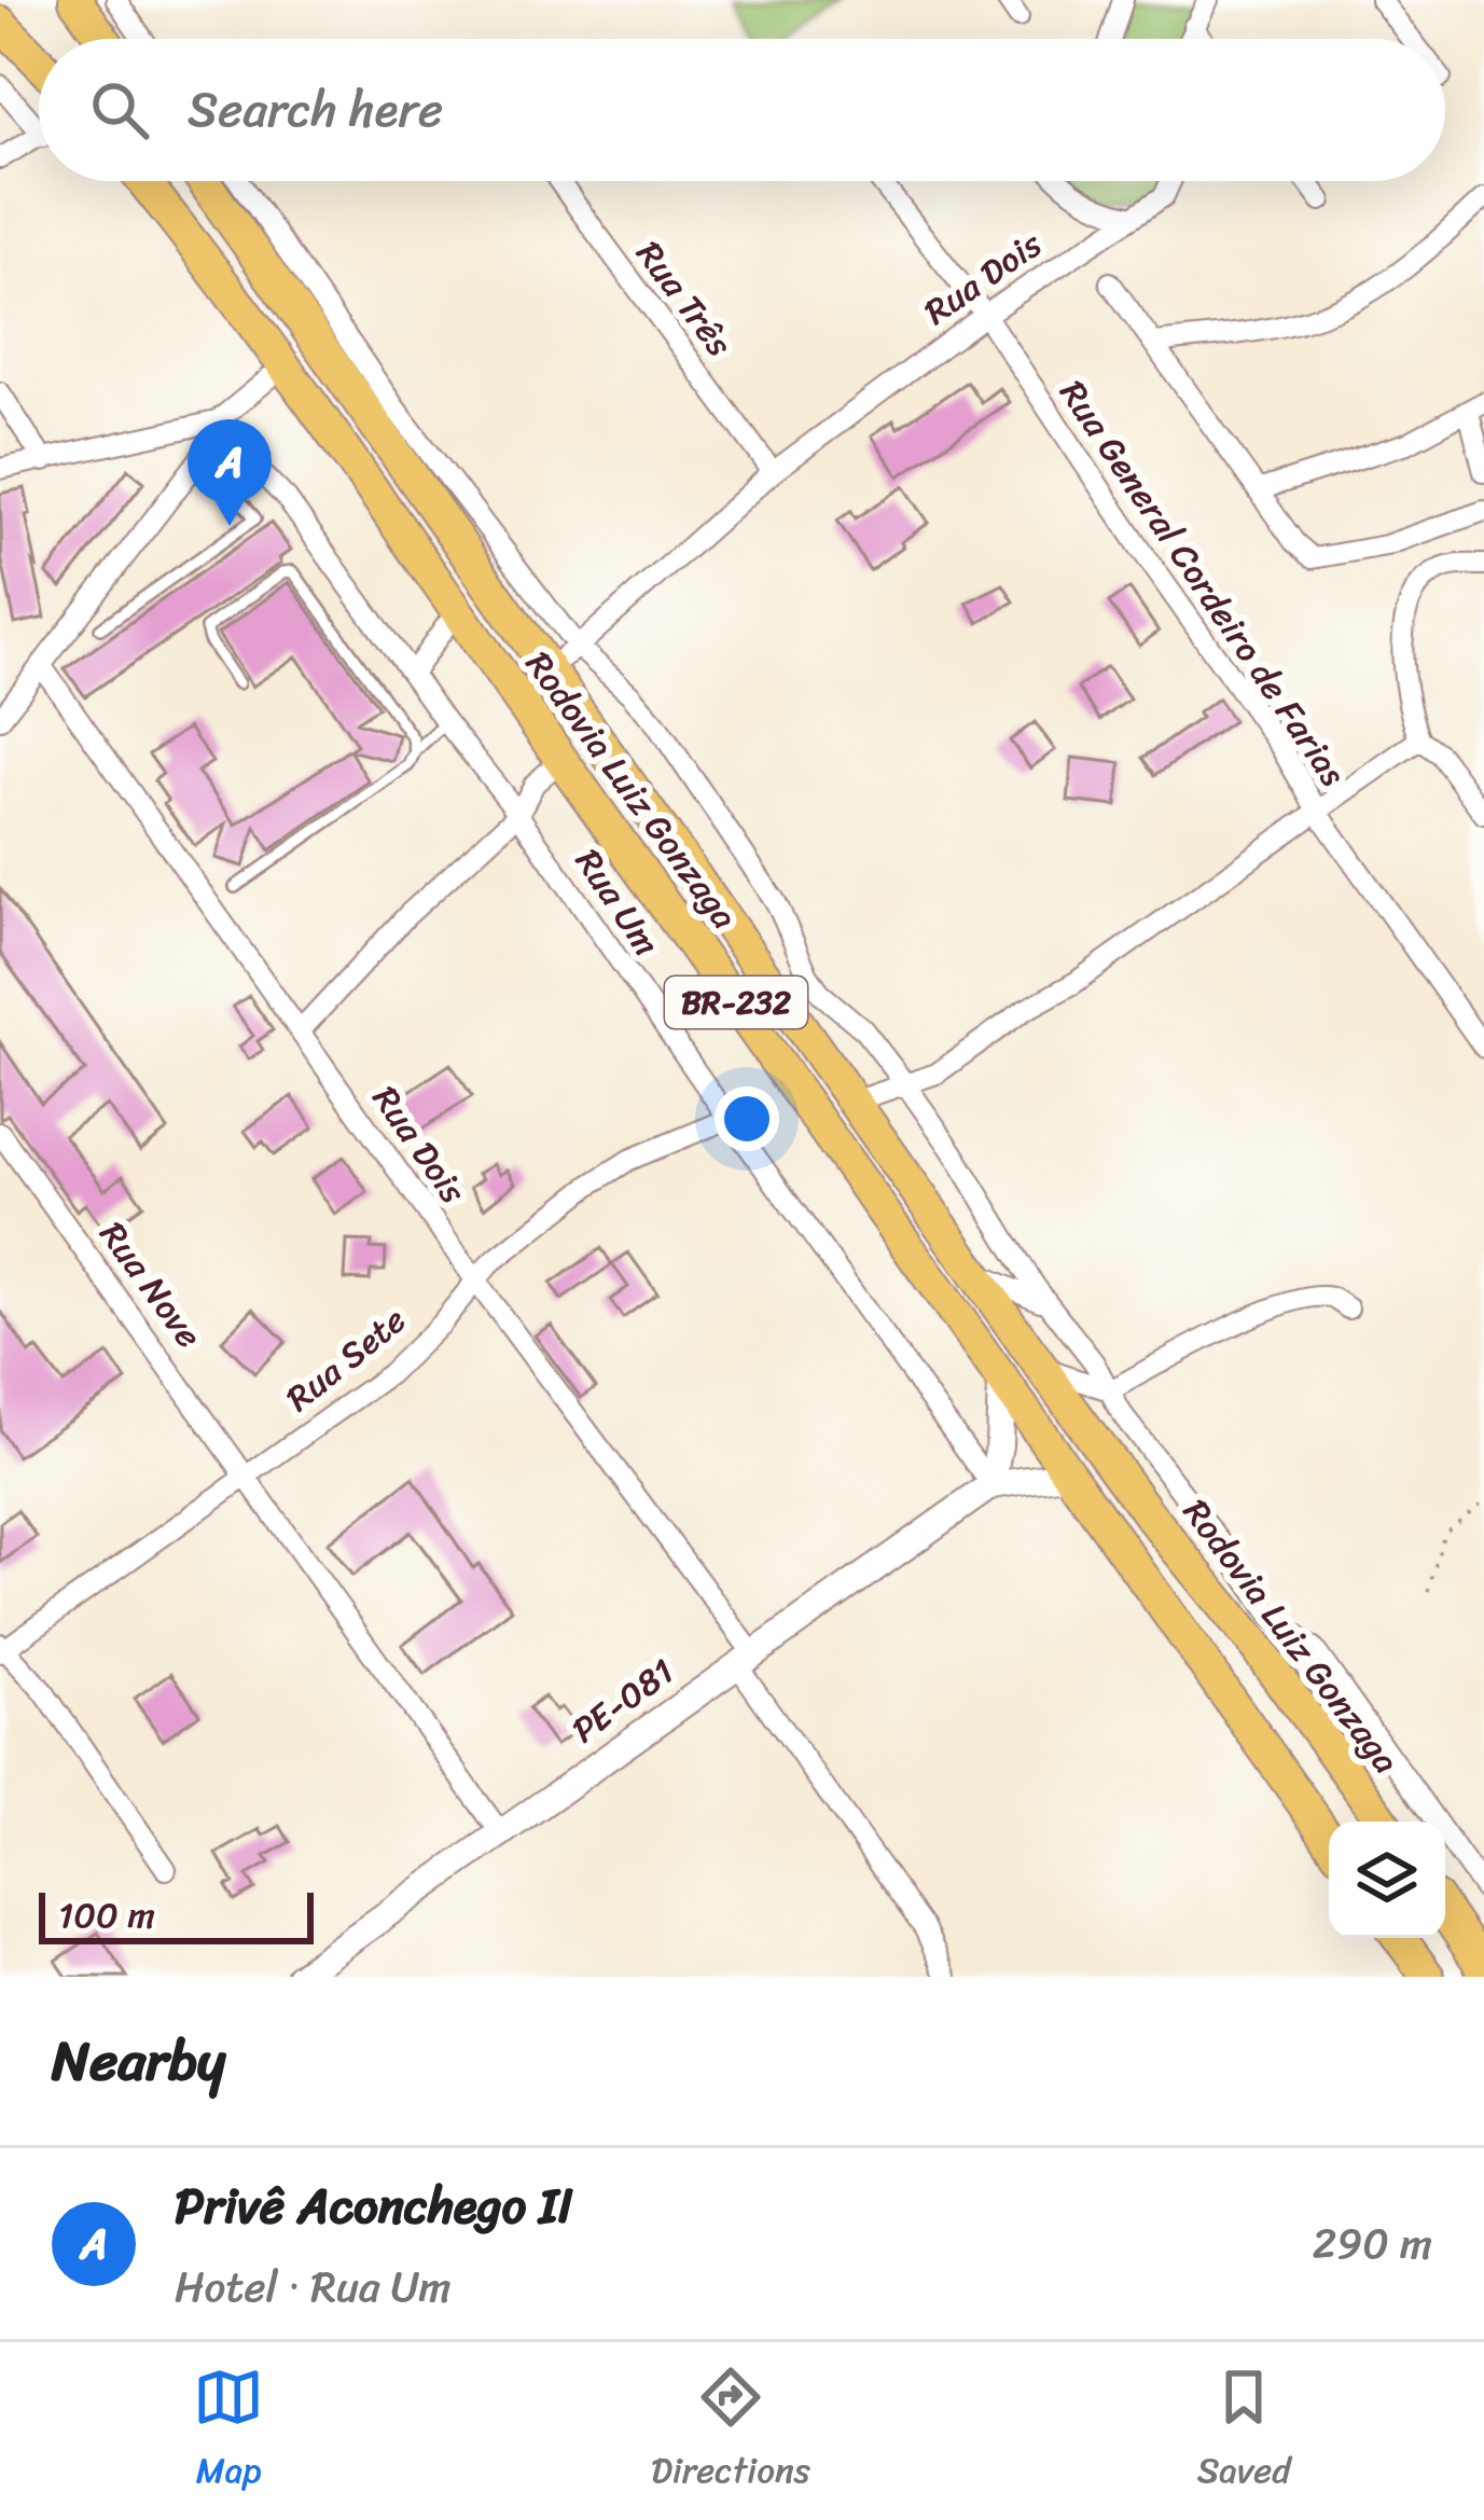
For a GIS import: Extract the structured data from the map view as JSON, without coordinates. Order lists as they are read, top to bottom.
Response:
{
  "streets": {
    "highway": ["Rodovia Luiz Gonzaga", "BR-232"],
    "street": [
      "Rua Dois",
      "Rua Três",
      "Rua General Cordeiro de Farias",
      "Rua Um",
      "Rua Nove",
      "Rua Sete",
      "PE-081"
    ]
  },
  "crossings": [
    ["Rua Dois", "Rua Três"],
    ["Rua Dois", "Rua General Cordeiro de Farias"],
    ["Rua Dois", "Rodovia Luiz Gonzaga"],
    ["Rua Dois", "Rua Sete"],
    ["Rua Dois", "PE-081"],
    ["Rua Um", "Rua Sete"],
    ["Rua Um", "PE-081"],
    ["Rua Nove", "Rua Sete"]
  ],
  "scale_bar": "100 m",
  "page": {
    "search": "Search here",
    "pins": "A",
    "scale": "100 m",
    "heading": "Nearby",
    "list": [
      {
        "mark": "A",
        "name": "Privê Aconchego II",
        "note": "Hotel · Rua Um",
        "value": "290 m"
      }
    ],
    "nav": ["Map", "Directions", "Saved"]
  }
}
